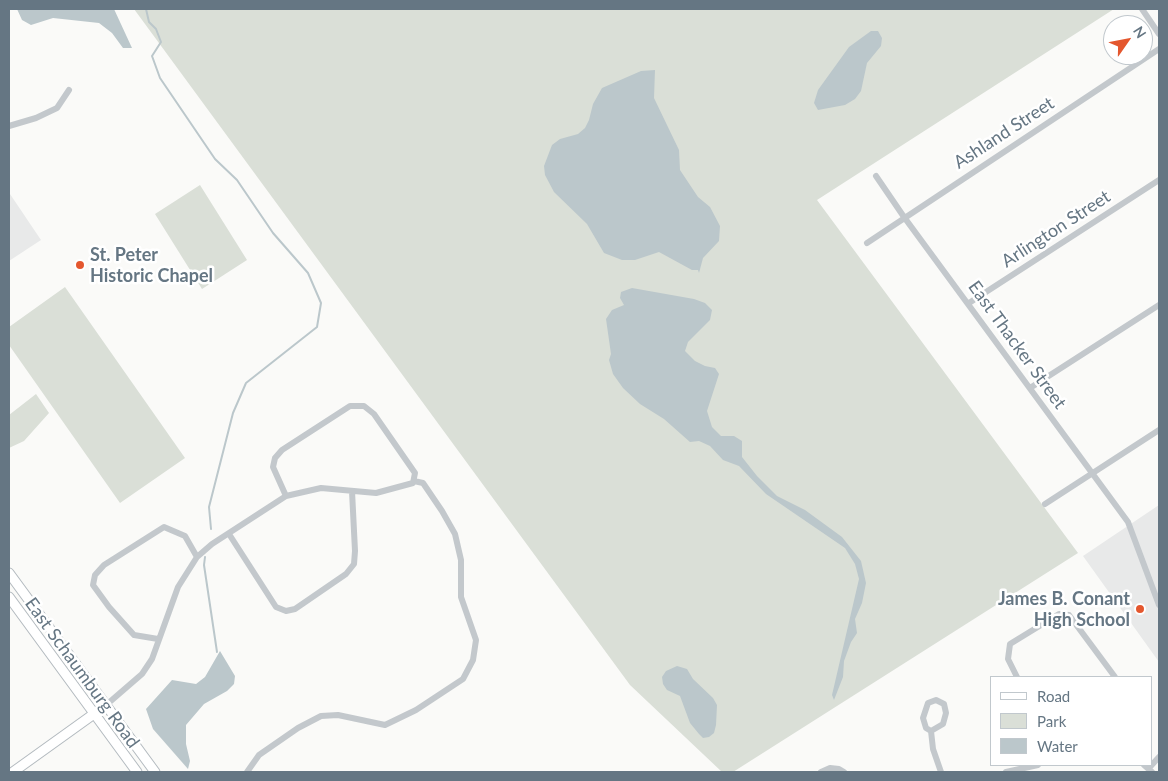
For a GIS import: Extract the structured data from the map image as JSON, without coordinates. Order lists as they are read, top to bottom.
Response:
{
  "streets": {
    "main road": ["East Schaumburg Road"],
    "street": ["Ashland Street", "Arlington Street", "East Thacker Street"]
  },
  "crossings": [
    ["Ashland Street", "East Thacker Street"],
    ["Arlington Street", "East Thacker Street"]
  ],
  "places": ["St. Peter Historic Chapel", "James B. Conant High School"],
  "legend": ["Road", "Park", "Water"],
  "north": "top right"
}
